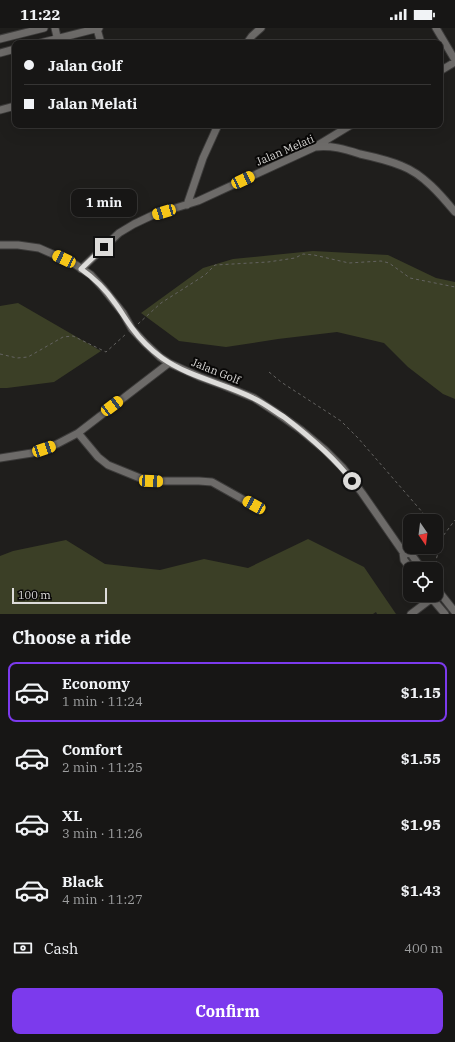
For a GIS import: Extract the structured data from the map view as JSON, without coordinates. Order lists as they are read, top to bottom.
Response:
{
  "streets": {
    "street": ["Jalan Melati", "Jalan Golf"]
  },
  "crossings": [
    ["Jalan Melati", "Jalan Golf"]
  ],
  "scale_bar": "100 m",
  "north": "bottom",
  "page": {
    "status": "11:22",
    "banner": ["Jalan Golf", "Jalan Melati"],
    "bubble": "1 min",
    "scale": "100 m",
    "heading": "Choose a ride",
    "list": [
      {
        "name": "Economy",
        "note": "1 min · 11:24",
        "value": "$1.15"
      },
      {
        "name": "Comfort",
        "note": "2 min · 11:25",
        "value": "$1.55"
      },
      {
        "name": "XL",
        "note": "3 min · 11:26",
        "value": "$1.95"
      },
      {
        "name": "Black",
        "note": "4 min · 11:27",
        "value": "$1.43"
      }
    ],
    "pay": ["Cash", "400 m"],
    "buttons": "Confirm"
  }
}
